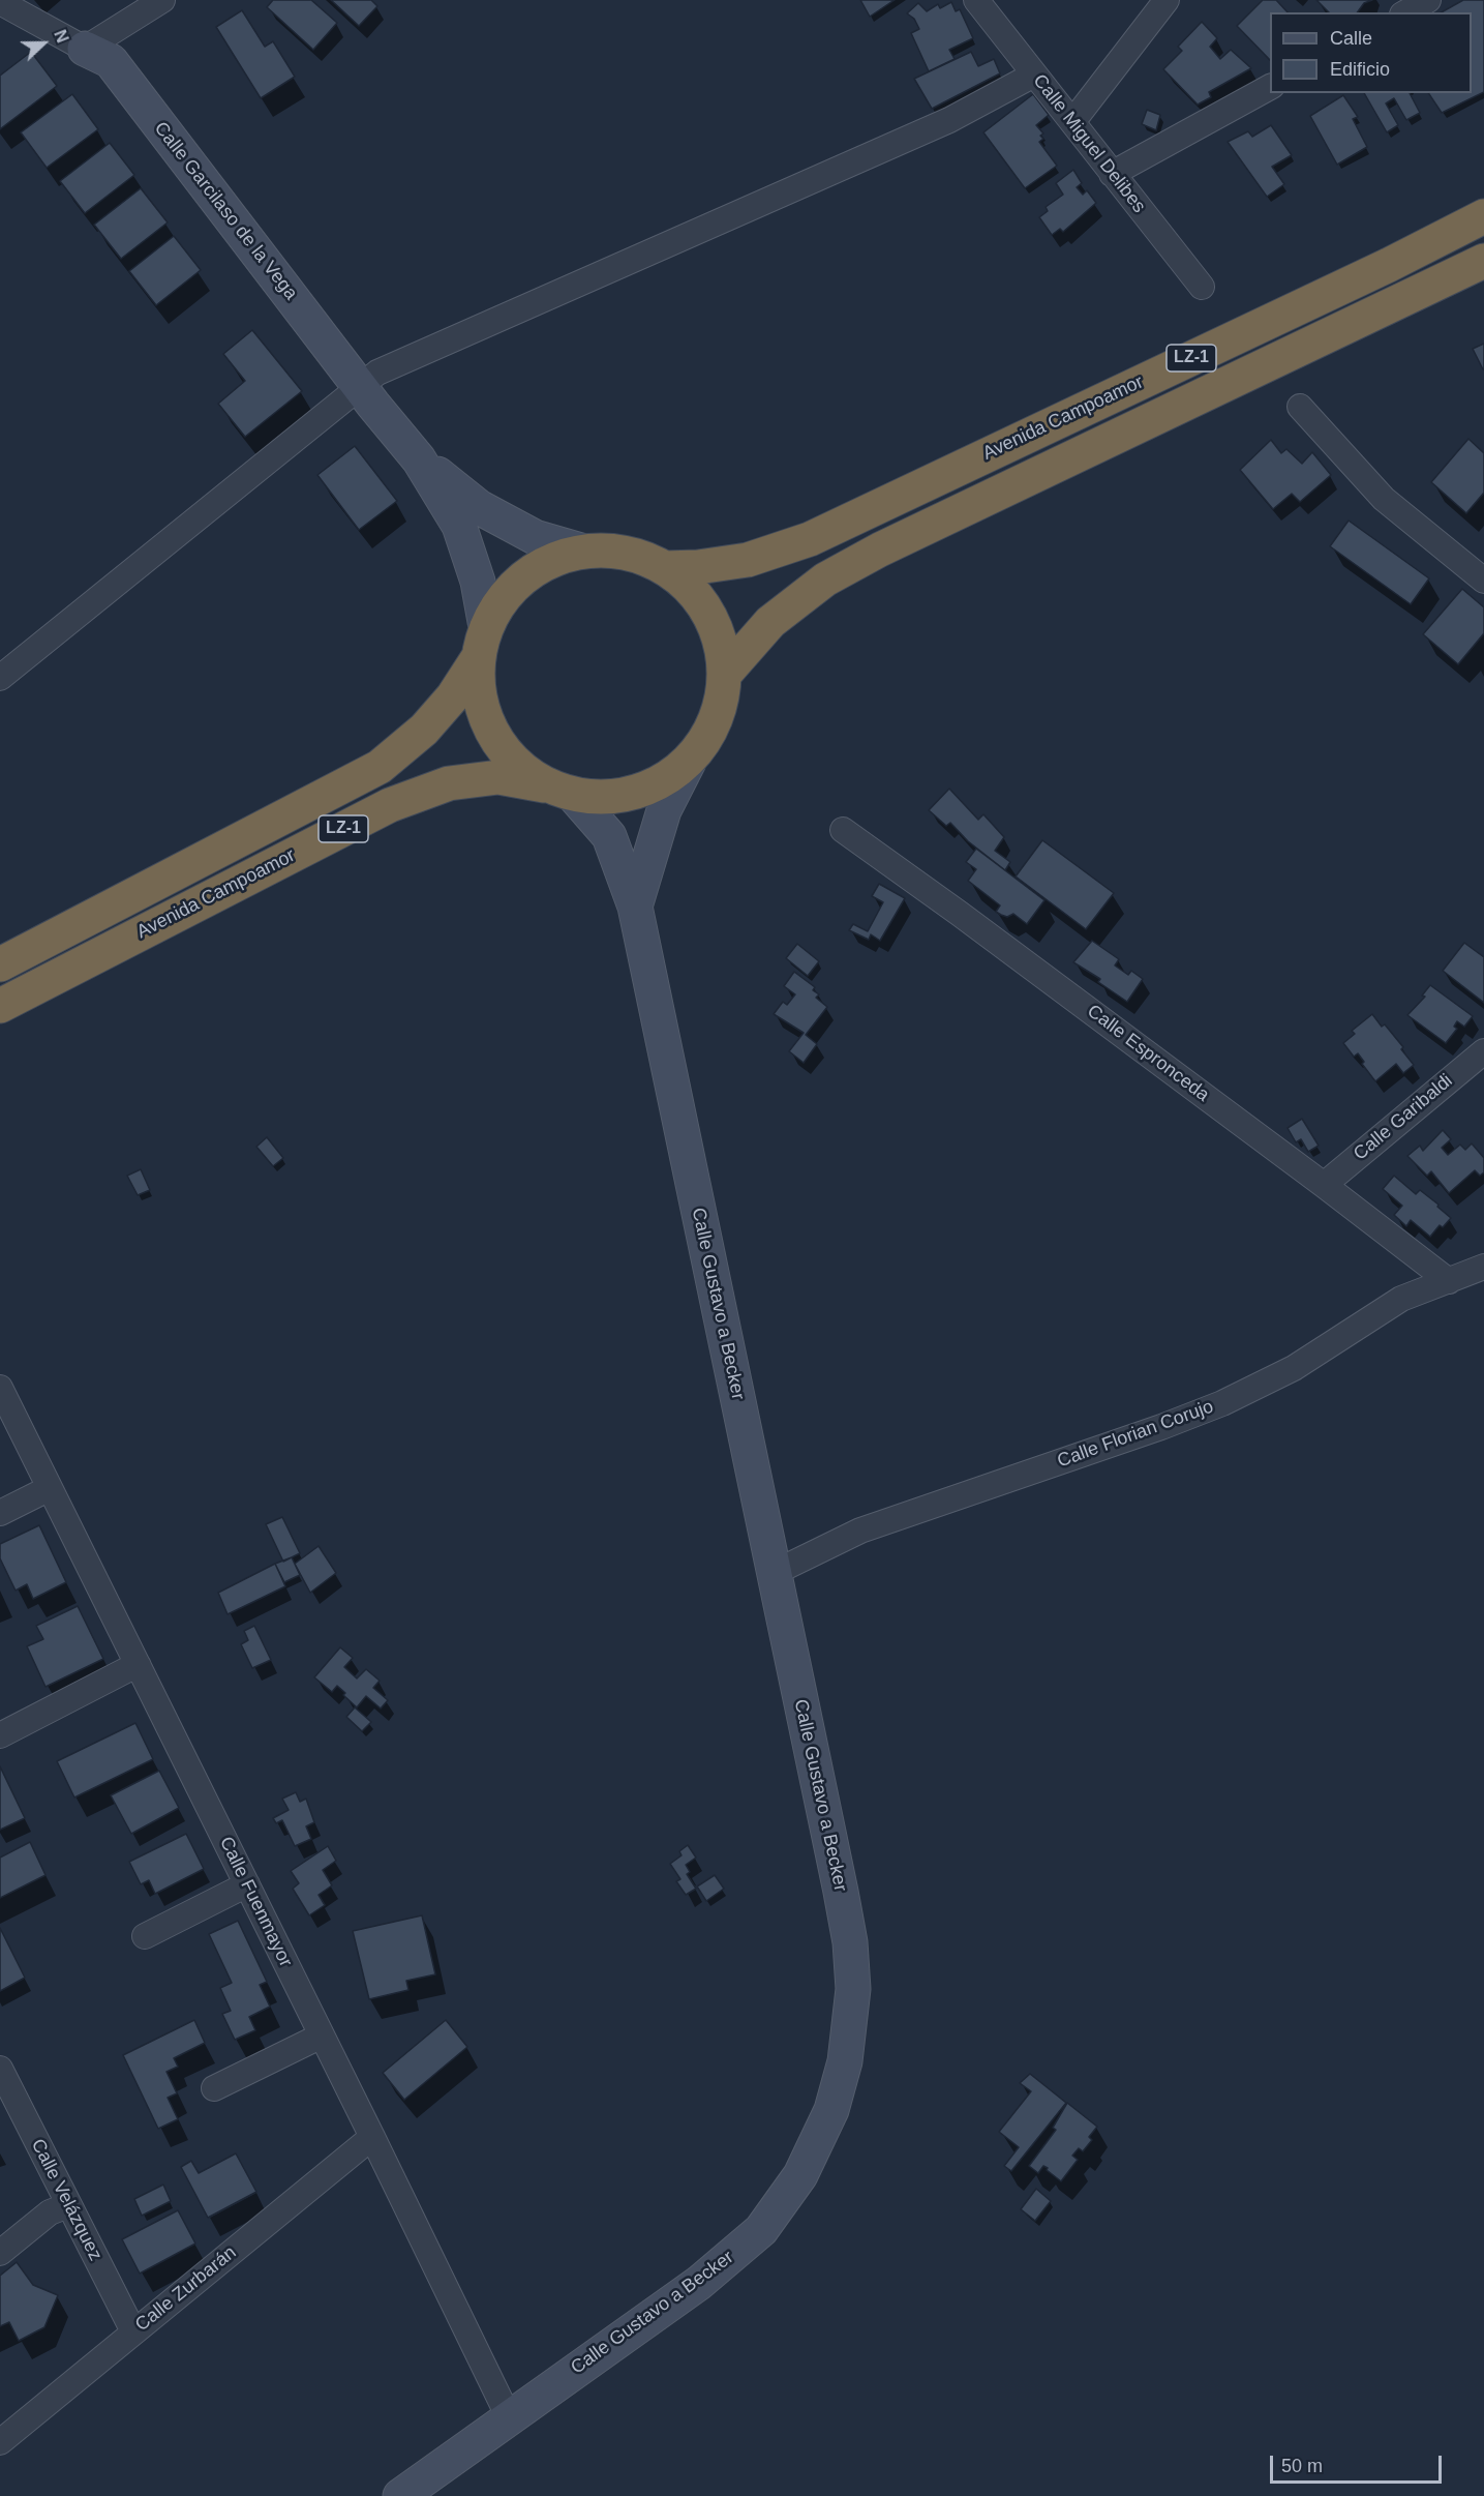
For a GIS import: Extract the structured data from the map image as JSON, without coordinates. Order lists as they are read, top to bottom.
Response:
{
  "streets": {
    "highway": ["LZ-1", "Avenida Campoamor"],
    "street": [
      "Calle Miguel Delibes",
      "Calle Garcilaso de la Vega",
      "Calle Espronceda",
      "Calle Garibaldi",
      "Calle Gustavo a Becker",
      "Calle Florian Corujo",
      "Calle Fuenmayor",
      "Calle Velázquez",
      "Calle Zurbarán"
    ]
  },
  "crossings": [
    ["Calle Garcilaso de la Vega", "LZ-1"],
    ["Calle Garcilaso de la Vega", "Avenida Campoamor"],
    ["LZ-1", "Avenida Campoamor"],
    ["LZ-1", "Calle Gustavo a Becker"],
    ["Avenida Campoamor", "Calle Gustavo a Becker"],
    ["Calle Espronceda", "Calle Garibaldi"],
    ["Calle Espronceda", "Calle Florian Corujo"],
    ["Calle Gustavo a Becker", "Calle Florian Corujo"],
    ["Calle Gustavo a Becker", "Calle Fuenmayor"],
    ["Calle Fuenmayor", "Calle Zurbarán"],
    ["Calle Velázquez", "Calle Zurbarán"]
  ],
  "legend": ["Calle", "Edificio"],
  "scale_bar": "50 m",
  "north": "right"
}
